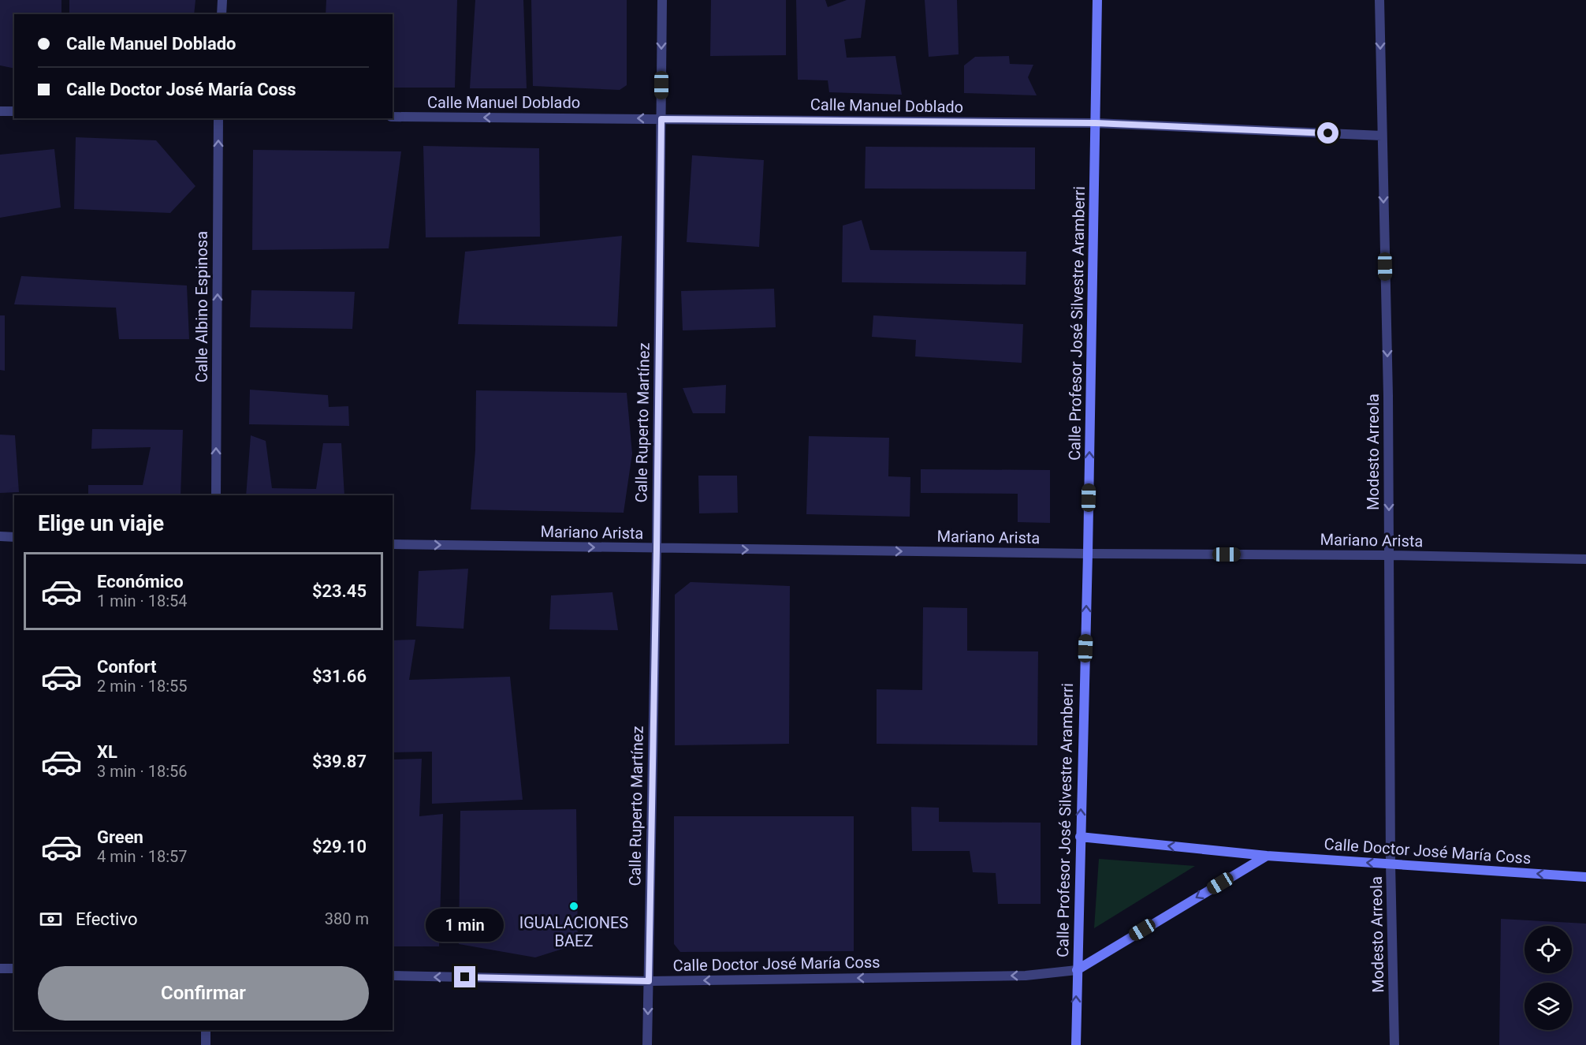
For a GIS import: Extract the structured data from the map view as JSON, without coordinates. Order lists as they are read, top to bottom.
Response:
{
  "streets": {
    "main road": ["Calle Profesor José Silvestre Aramberri", "Calle Doctor José María Coss"],
    "street": [
      "Calle Manuel Doblado",
      "Calle Albino Espinosa",
      "Calle Ruperto Martínez",
      "Modesto Arreola",
      "Mariano Arista"
    ]
  },
  "crossings": [
    ["Calle Manuel Doblado", "Calle Profesor José Silvestre Aramberri"],
    ["Calle Manuel Doblado", "Calle Ruperto Martínez"],
    ["Calle Manuel Doblado", "Modesto Arreola"],
    ["Calle Profesor José Silvestre Aramberri", "Mariano Arista"],
    ["Calle Profesor José Silvestre Aramberri", "Calle Doctor José María Coss"],
    ["Calle Ruperto Martínez", "Mariano Arista"],
    ["Calle Ruperto Martínez", "Calle Doctor José María Coss"],
    ["Modesto Arreola", "Mariano Arista"],
    ["Modesto Arreola", "Calle Doctor José María Coss"]
  ],
  "one_way": [
    "Calle Albino Espinosa",
    "Calle Profesor José Silvestre Aramberri",
    "Modesto Arreola",
    "Mariano Arista",
    "Calle Doctor José María Coss"
  ],
  "places": ["IGUALACIONES BAEZ"],
  "page": {
    "banner": ["Calle Manuel Doblado", "Calle Doctor José María Coss"],
    "heading": "Elige un viaje",
    "list": [
      {
        "name": "Económico",
        "note": "1 min · 18:54",
        "value": "$23.45"
      },
      {
        "name": "Confort",
        "note": "2 min · 18:55",
        "value": "$31.66"
      },
      {
        "name": "XL",
        "note": "3 min · 18:56",
        "value": "$39.87"
      },
      {
        "name": "Green",
        "note": "4 min · 18:57",
        "value": "$29.10"
      }
    ],
    "pay": ["Efectivo", "380 m"],
    "bubble": "1 min",
    "buttons": "Confirmar"
  }
}
